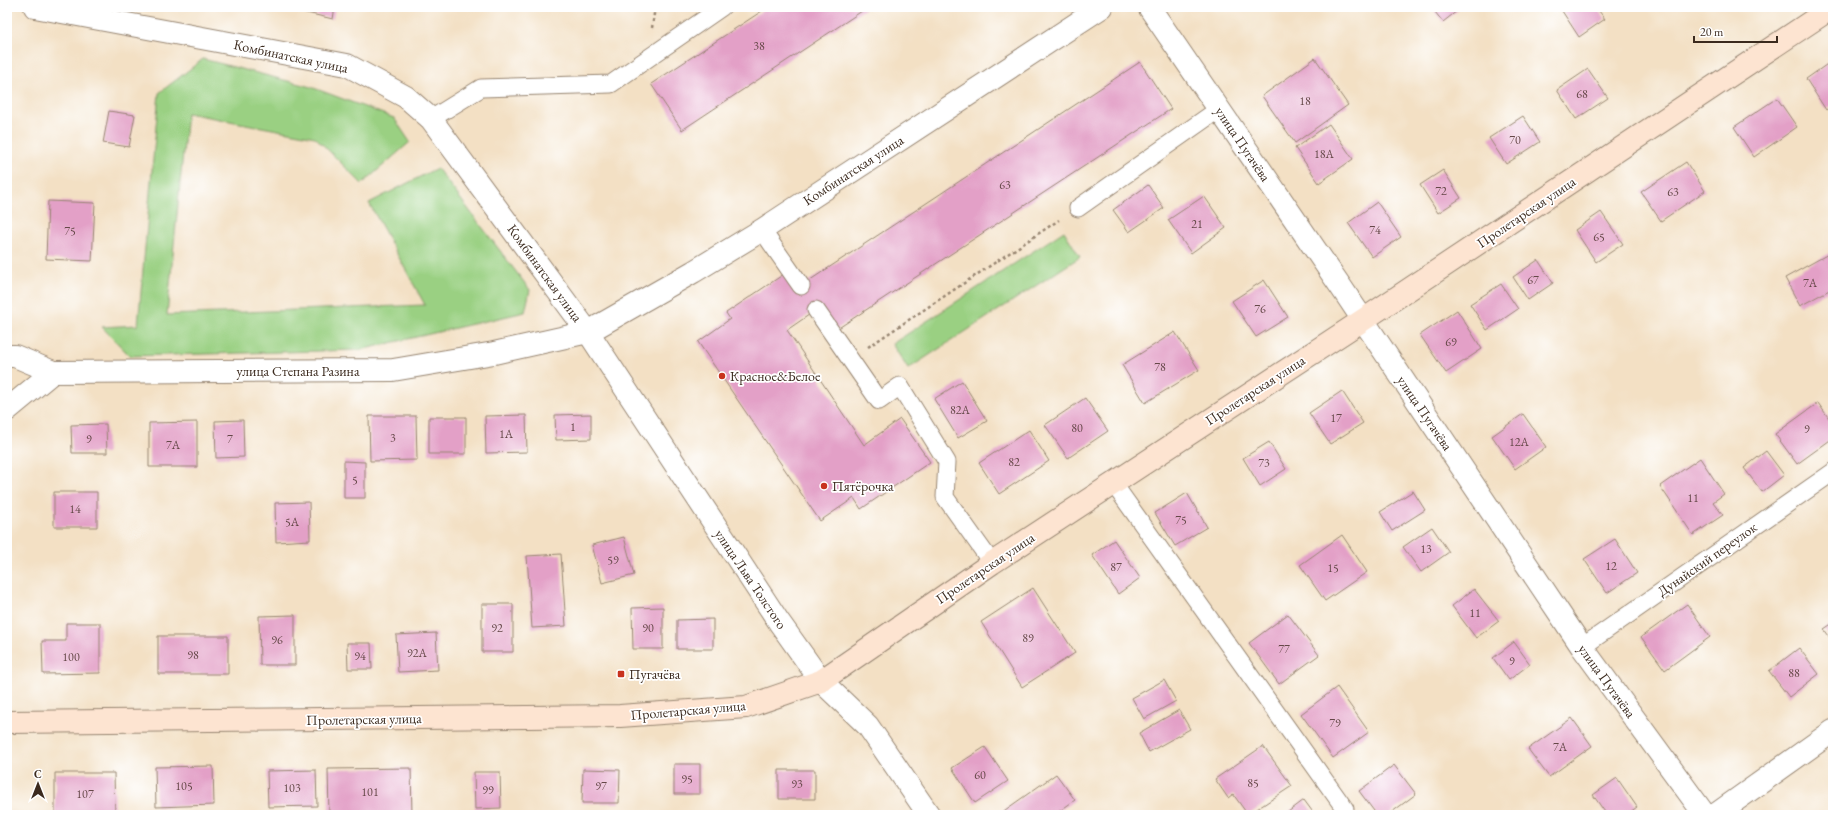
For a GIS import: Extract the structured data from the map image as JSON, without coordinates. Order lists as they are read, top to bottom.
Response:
{
  "streets": {
    "street": [
      "Комбинатская улица",
      "улица Пугачёва",
      "Пролетарская улица",
      "улица Степана Разина",
      "улица Льва Толстого"
    ],
    "lane": ["Дунайский переулок"]
  },
  "crossings": [
    ["Комбинатская улица", "улица Степана Разина"],
    ["Комбинатская улица", "улица Льва Толстого"],
    ["улица Пугачёва", "Пролетарская улица"],
    ["улица Пугачёва", "Дунайский переулок"],
    ["Пролетарская улица", "улица Льва Толстого"],
    ["улица Степана Разина", "улица Льва Толстого"]
  ],
  "places": {
    "other": ["Красное&Белое", "Пятёрочка"],
    "transit": ["Пугачёва"]
  },
  "house_numbers": [
    "38",
    "68",
    "18",
    "70",
    "18А",
    "63",
    "72",
    "63",
    "21",
    "74",
    "75",
    "65",
    "67",
    "7А",
    "76",
    "69",
    "78",
    "82А",
    "17",
    "1",
    "80",
    "9",
    "1А",
    "3",
    "9",
    "7",
    "12А",
    "7А",
    "82",
    "73",
    "5",
    "11",
    "14",
    "75",
    "5А",
    "13",
    "59",
    "12",
    "87",
    "15",
    "11",
    "92",
    "90",
    "89",
    "96",
    "77",
    "92А",
    "98",
    "94",
    "100",
    "9",
    "88",
    "79",
    "7А",
    "60",
    "95",
    "85",
    "93",
    "105",
    "97",
    "103",
    "99",
    "101",
    "107"
  ],
  "scale_bar": "20 m",
  "north": "top"
}
